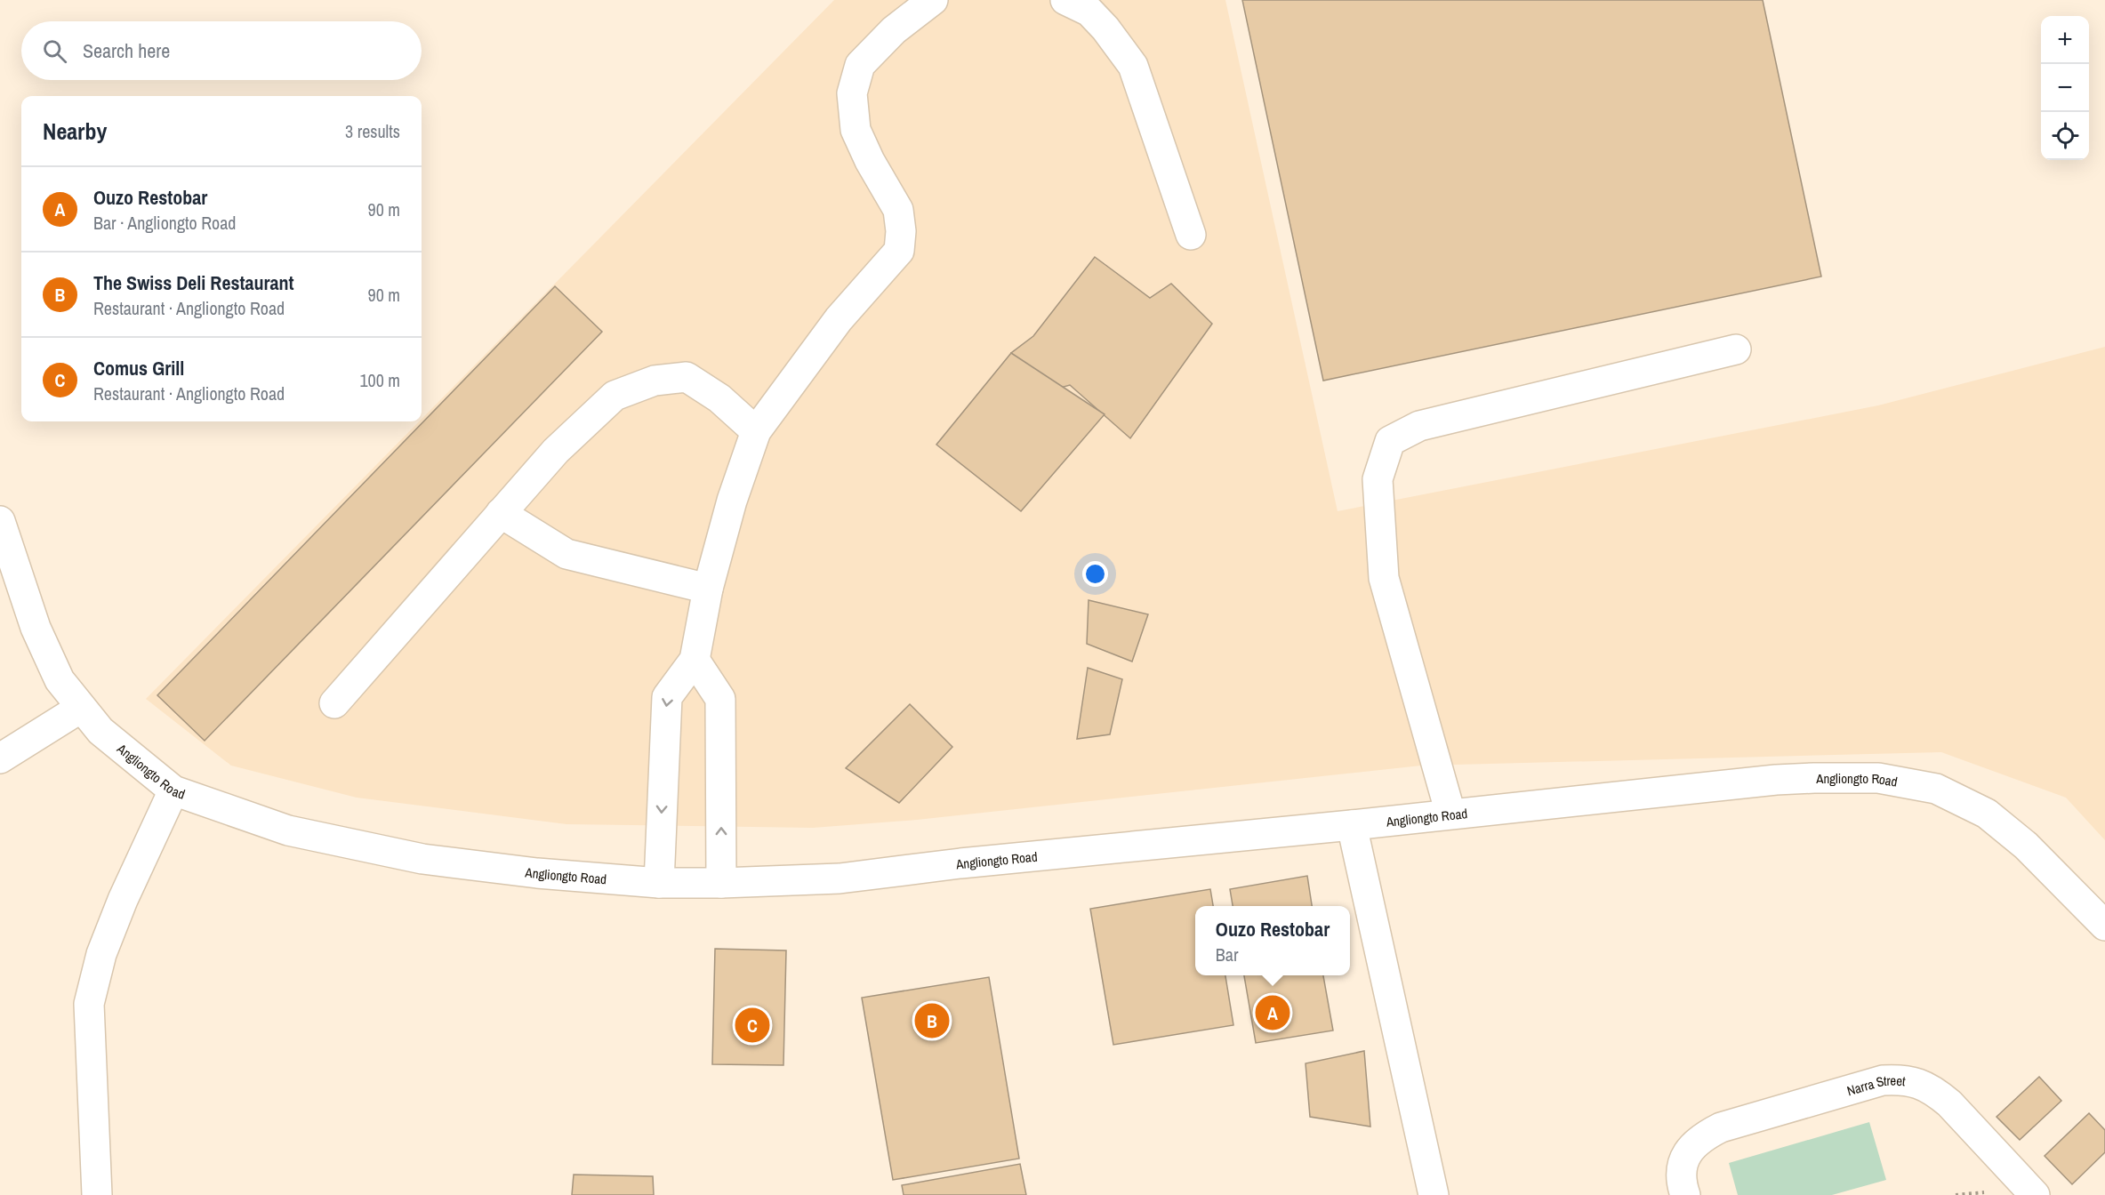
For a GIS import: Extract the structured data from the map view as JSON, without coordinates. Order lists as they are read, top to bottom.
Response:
{
  "streets": {
    "main road": ["Angliongto Road", "Narra Street"]
  },
  "page": {
    "map_buttons": ["+", "−"],
    "search": "Search here",
    "heading": ["Nearby", "3 results"],
    "list": [
      {
        "mark": "A",
        "name": "Ouzo Restobar",
        "note": "Bar · Angliongto Road",
        "value": "90 m"
      },
      {
        "mark": "B",
        "name": "The Swiss Deli Restaurant",
        "note": "Restaurant · Angliongto Road",
        "value": "90 m"
      },
      {
        "mark": "C",
        "name": "Comus Grill",
        "note": "Restaurant · Angliongto Road",
        "value": "100 m"
      }
    ],
    "popup": ["Ouzo Restobar", "Bar"],
    "pins": ["A", "B", "C"]
  }
}
